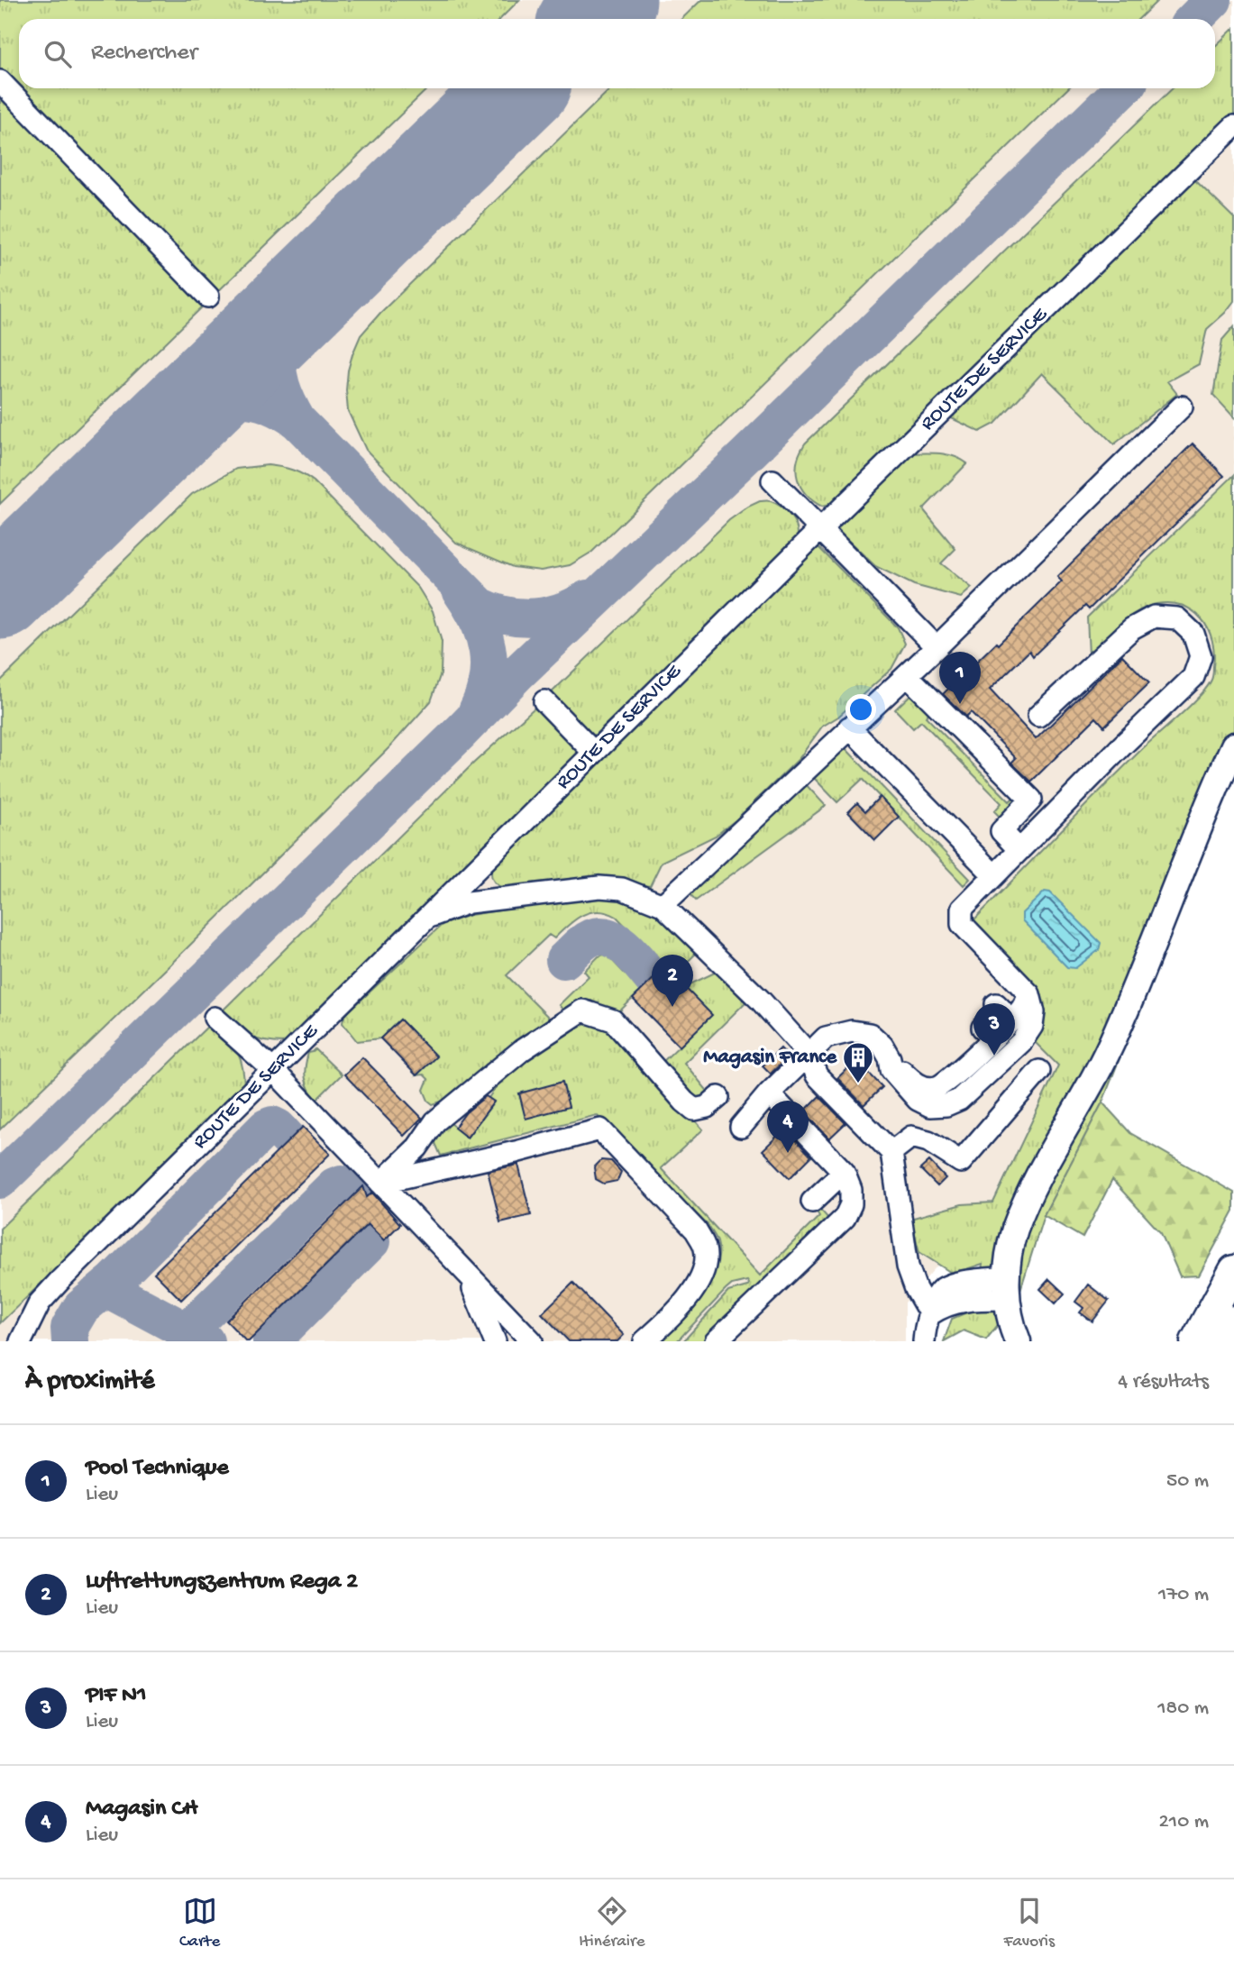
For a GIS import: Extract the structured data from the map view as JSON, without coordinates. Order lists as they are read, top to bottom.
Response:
{
  "streets": {
    "street": ["ROUTE DE SERVICE"]
  },
  "places": {
    "building": ["Magasin France"]
  },
  "page": {
    "search": "Rechercher",
    "pins": [
      "1",
      "2",
      "3",
      "4"
    ],
    "heading": ["À proximité", "4 résultats"],
    "list": [
      {
        "mark": "1",
        "name": "Pool Technique",
        "note": "Lieu",
        "value": "50 m"
      },
      {
        "mark": "2",
        "name": "Luftrettungszentrum Rega 2",
        "note": "Lieu",
        "value": "170 m"
      },
      {
        "mark": "3",
        "name": "PIF N1",
        "note": "Lieu",
        "value": "180 m"
      },
      {
        "mark": "4",
        "name": "Magasin CH",
        "note": "Lieu",
        "value": "210 m"
      }
    ],
    "nav": ["Carte", "Itinéraire", "Favoris"]
  }
}
